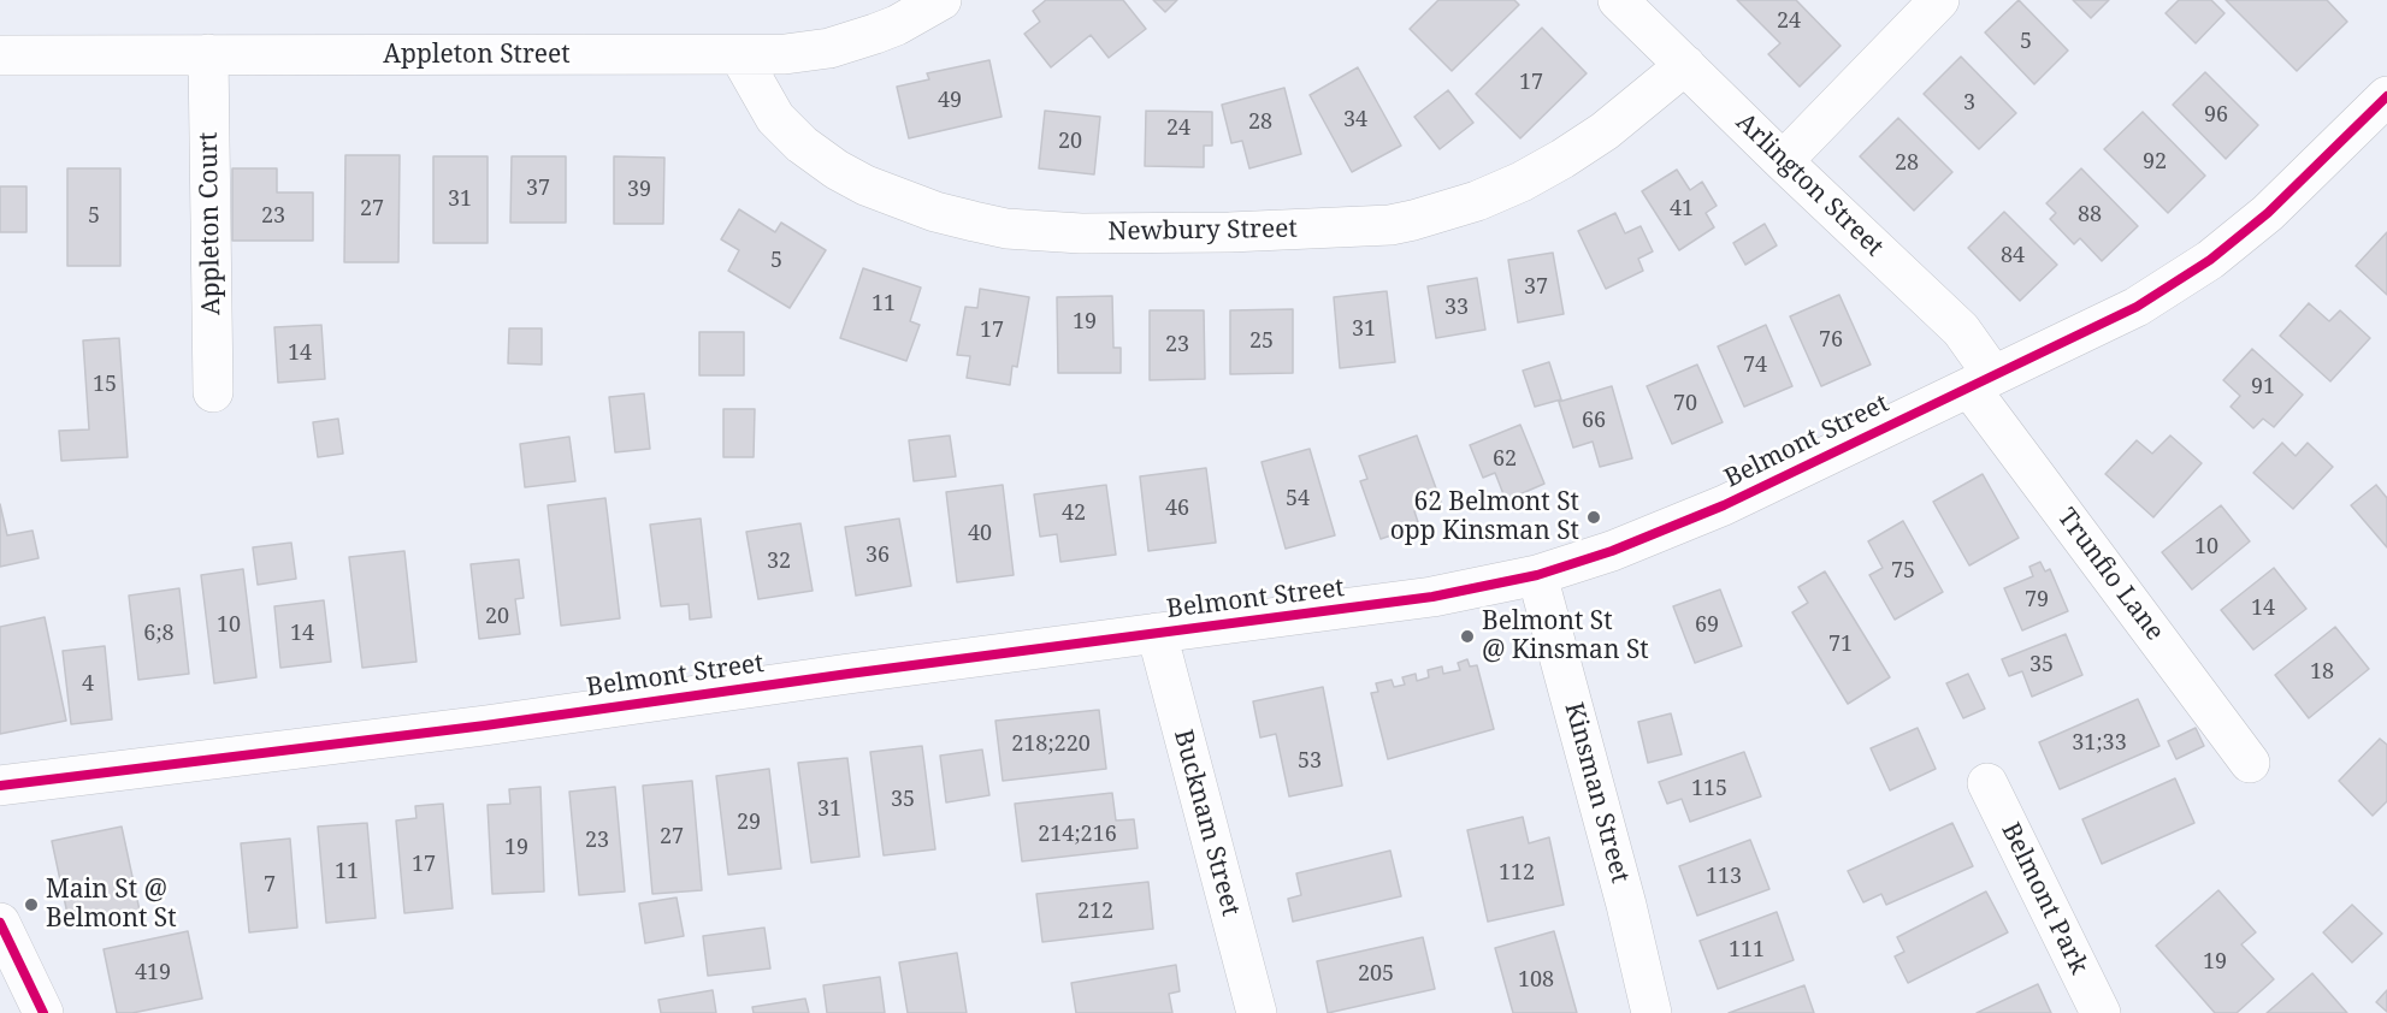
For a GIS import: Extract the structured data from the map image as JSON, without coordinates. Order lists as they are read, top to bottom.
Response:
{
  "streets": {
    "street": [
      "Appleton Street",
      "Arlington Street",
      "Appleton Court",
      "Newbury Street",
      "Belmont Street",
      "Trunfio Lane",
      "Kinsman Street",
      "Bucknam Street",
      "Belmont Park"
    ]
  },
  "crossings": [
    ["Appleton Street", "Appleton Court"],
    ["Appleton Street", "Newbury Street"],
    ["Arlington Street", "Newbury Street"],
    ["Arlington Street", "Belmont Street"],
    ["Arlington Street", "Trunfio Lane"],
    ["Belmont Street", "Trunfio Lane"],
    ["Belmont Street", "Kinsman Street"],
    ["Belmont Street", "Bucknam Street"]
  ],
  "places": ["62 Belmont St opp Kinsman St", "Belmont St @ Kinsman St", "Main St @ Belmont St"],
  "house_numbers": [
    "24",
    "5",
    "17",
    "49",
    "3",
    "96",
    "34",
    "28",
    "24",
    "20",
    "92",
    "28",
    "37",
    "39",
    "31",
    "27",
    "41",
    "88",
    "5",
    "23",
    "84",
    "5",
    "37",
    "11",
    "33",
    "19",
    "31",
    "17",
    "76",
    "25",
    "23",
    "14",
    "74",
    "15",
    "91",
    "70",
    "66",
    "62",
    "54",
    "46",
    "42",
    "40",
    "10",
    "36",
    "32",
    "75",
    "79",
    "14",
    "20",
    "10",
    "69",
    "6;8",
    "14",
    "71",
    "35",
    "18",
    "4",
    "31;33",
    "218;220",
    "53",
    "115",
    "35",
    "31",
    "29",
    "214;216",
    "27",
    "23",
    "19",
    "17",
    "11",
    "112",
    "113",
    "7",
    "212",
    "111",
    "19",
    "419",
    "205",
    "108"
  ]
}
